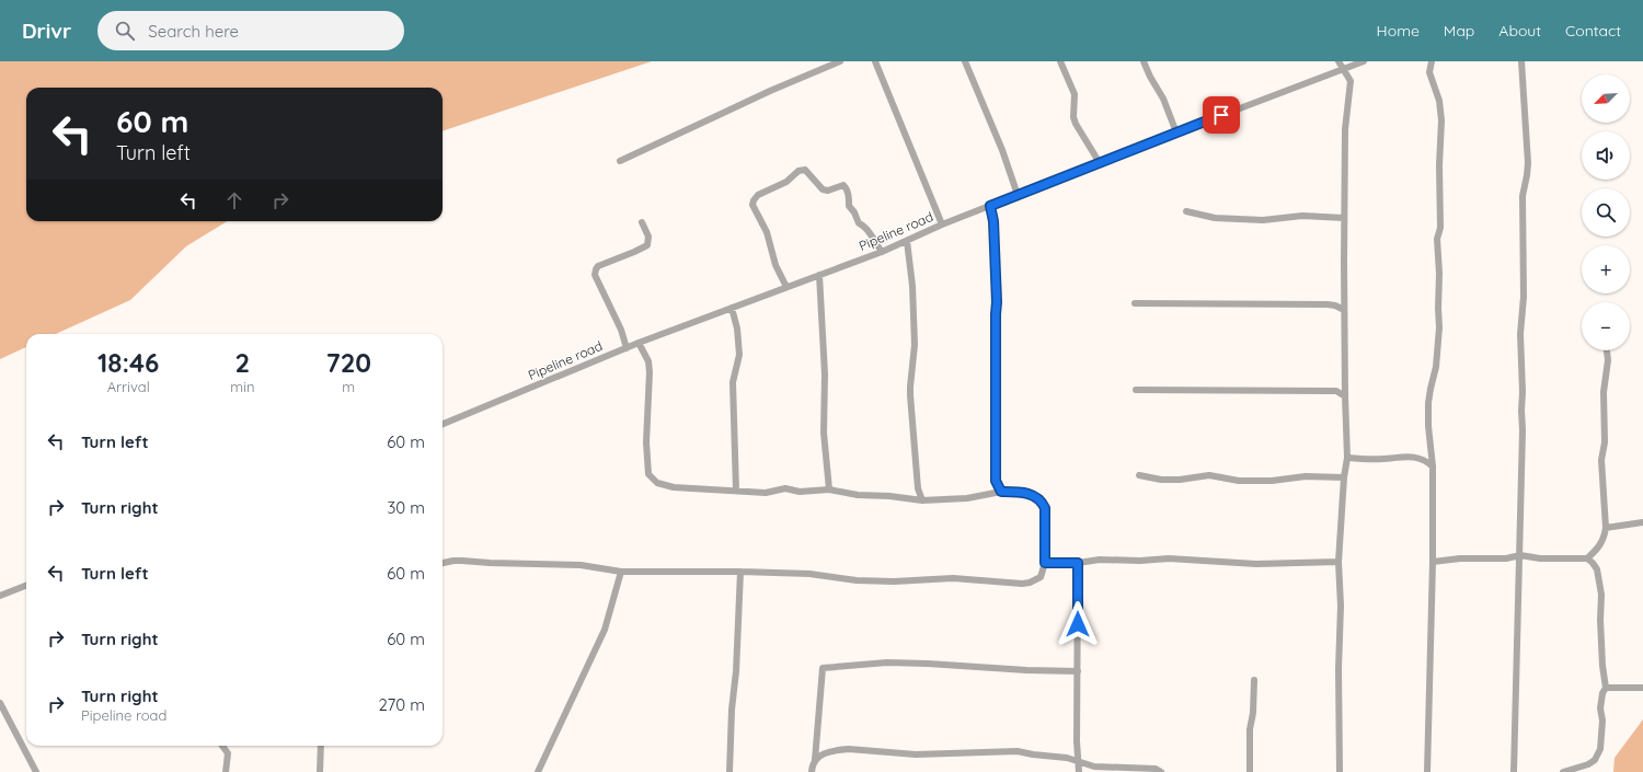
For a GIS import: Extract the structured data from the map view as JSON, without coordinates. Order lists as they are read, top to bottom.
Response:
{
  "streets": {
    "street": ["Pipeline road"]
  },
  "north": "bottom left",
  "page": {
    "header": "Drivr",
    "search": "Search here",
    "nav": [
      "Home",
      "Map",
      "About",
      "Contact"
    ],
    "map_buttons": ["+", "−"],
    "turn": ["60 m", "Turn left"],
    "eta": [
      "18:46",
      "Arrival",
      "2",
      "min",
      "720",
      "m"
    ],
    "list": [
      {
        "name": "Turn left",
        "value": "60 m"
      },
      {
        "name": "Turn right",
        "value": "30 m"
      },
      {
        "name": "Turn left",
        "value": "60 m"
      },
      {
        "name": "Turn right",
        "value": "60 m"
      },
      {
        "name": "Turn right",
        "note": "Pipeline road",
        "value": "270 m"
      }
    ]
  }
}
